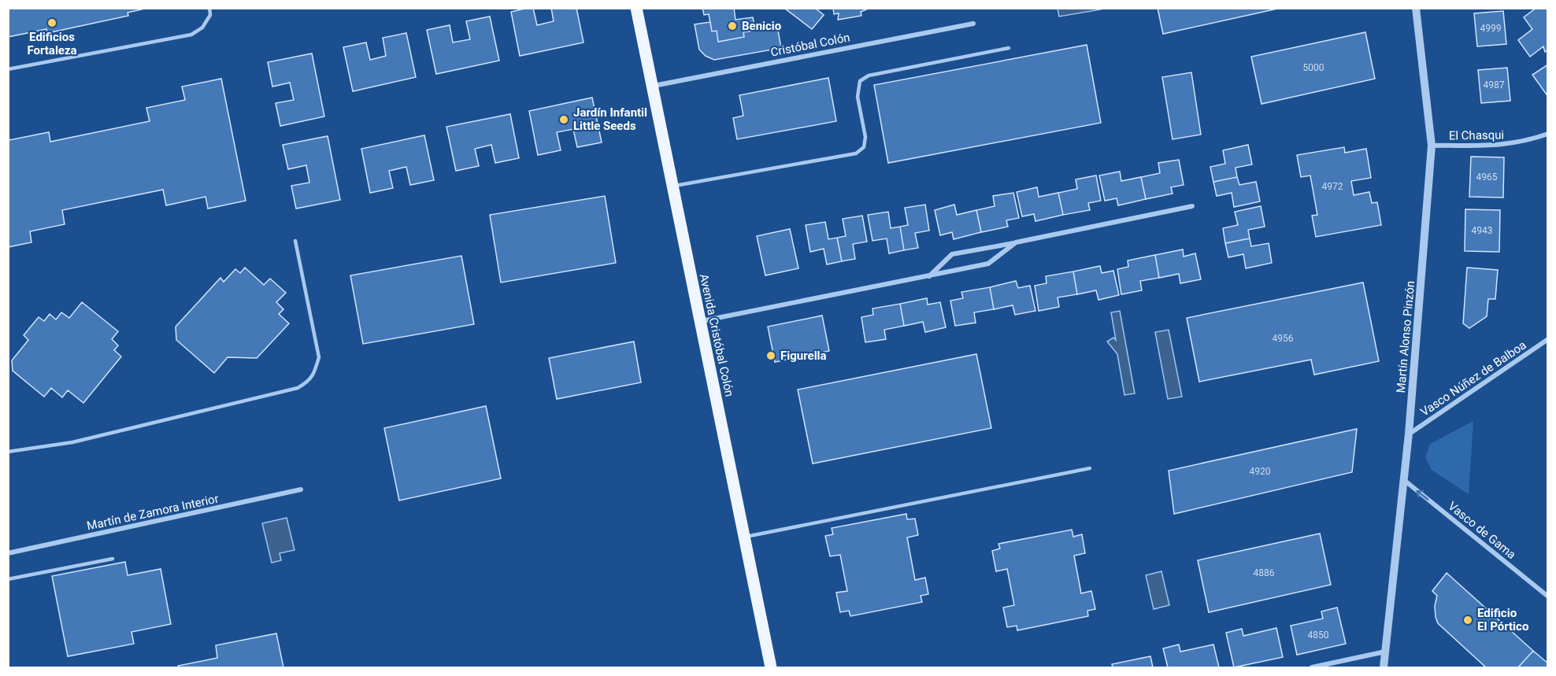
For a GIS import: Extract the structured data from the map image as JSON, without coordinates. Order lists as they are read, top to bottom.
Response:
{
  "streets": {
    "main road": ["Avenida Cristóbal Colón"],
    "street": [
      "Cristóbal Colón",
      "El Chasqui",
      "Martín Alonso Pinzón",
      "Vasco Núñez de Balboa",
      "Martín de Zamora Interior",
      "Vasco de Gama"
    ]
  },
  "crossings": [
    ["Cristóbal Colón", "Avenida Cristóbal Colón"],
    ["El Chasqui", "Martín Alonso Pinzón"],
    ["Martín Alonso Pinzón", "Vasco Núñez de Balboa"],
    ["Martín Alonso Pinzón", "Vasco de Gama"]
  ],
  "one_way": ["Vasco de Gama"],
  "places": [
    "Edificios Fortaleza",
    "Benicio",
    "Jardín Infantil Little Seeds",
    "Figurella",
    "Edificio El Pórtico"
  ],
  "house_numbers": [
    "4999",
    "5000",
    "4987",
    "4965",
    "4972",
    "4943",
    "4956",
    "4920",
    "4886",
    "4850"
  ]
}
